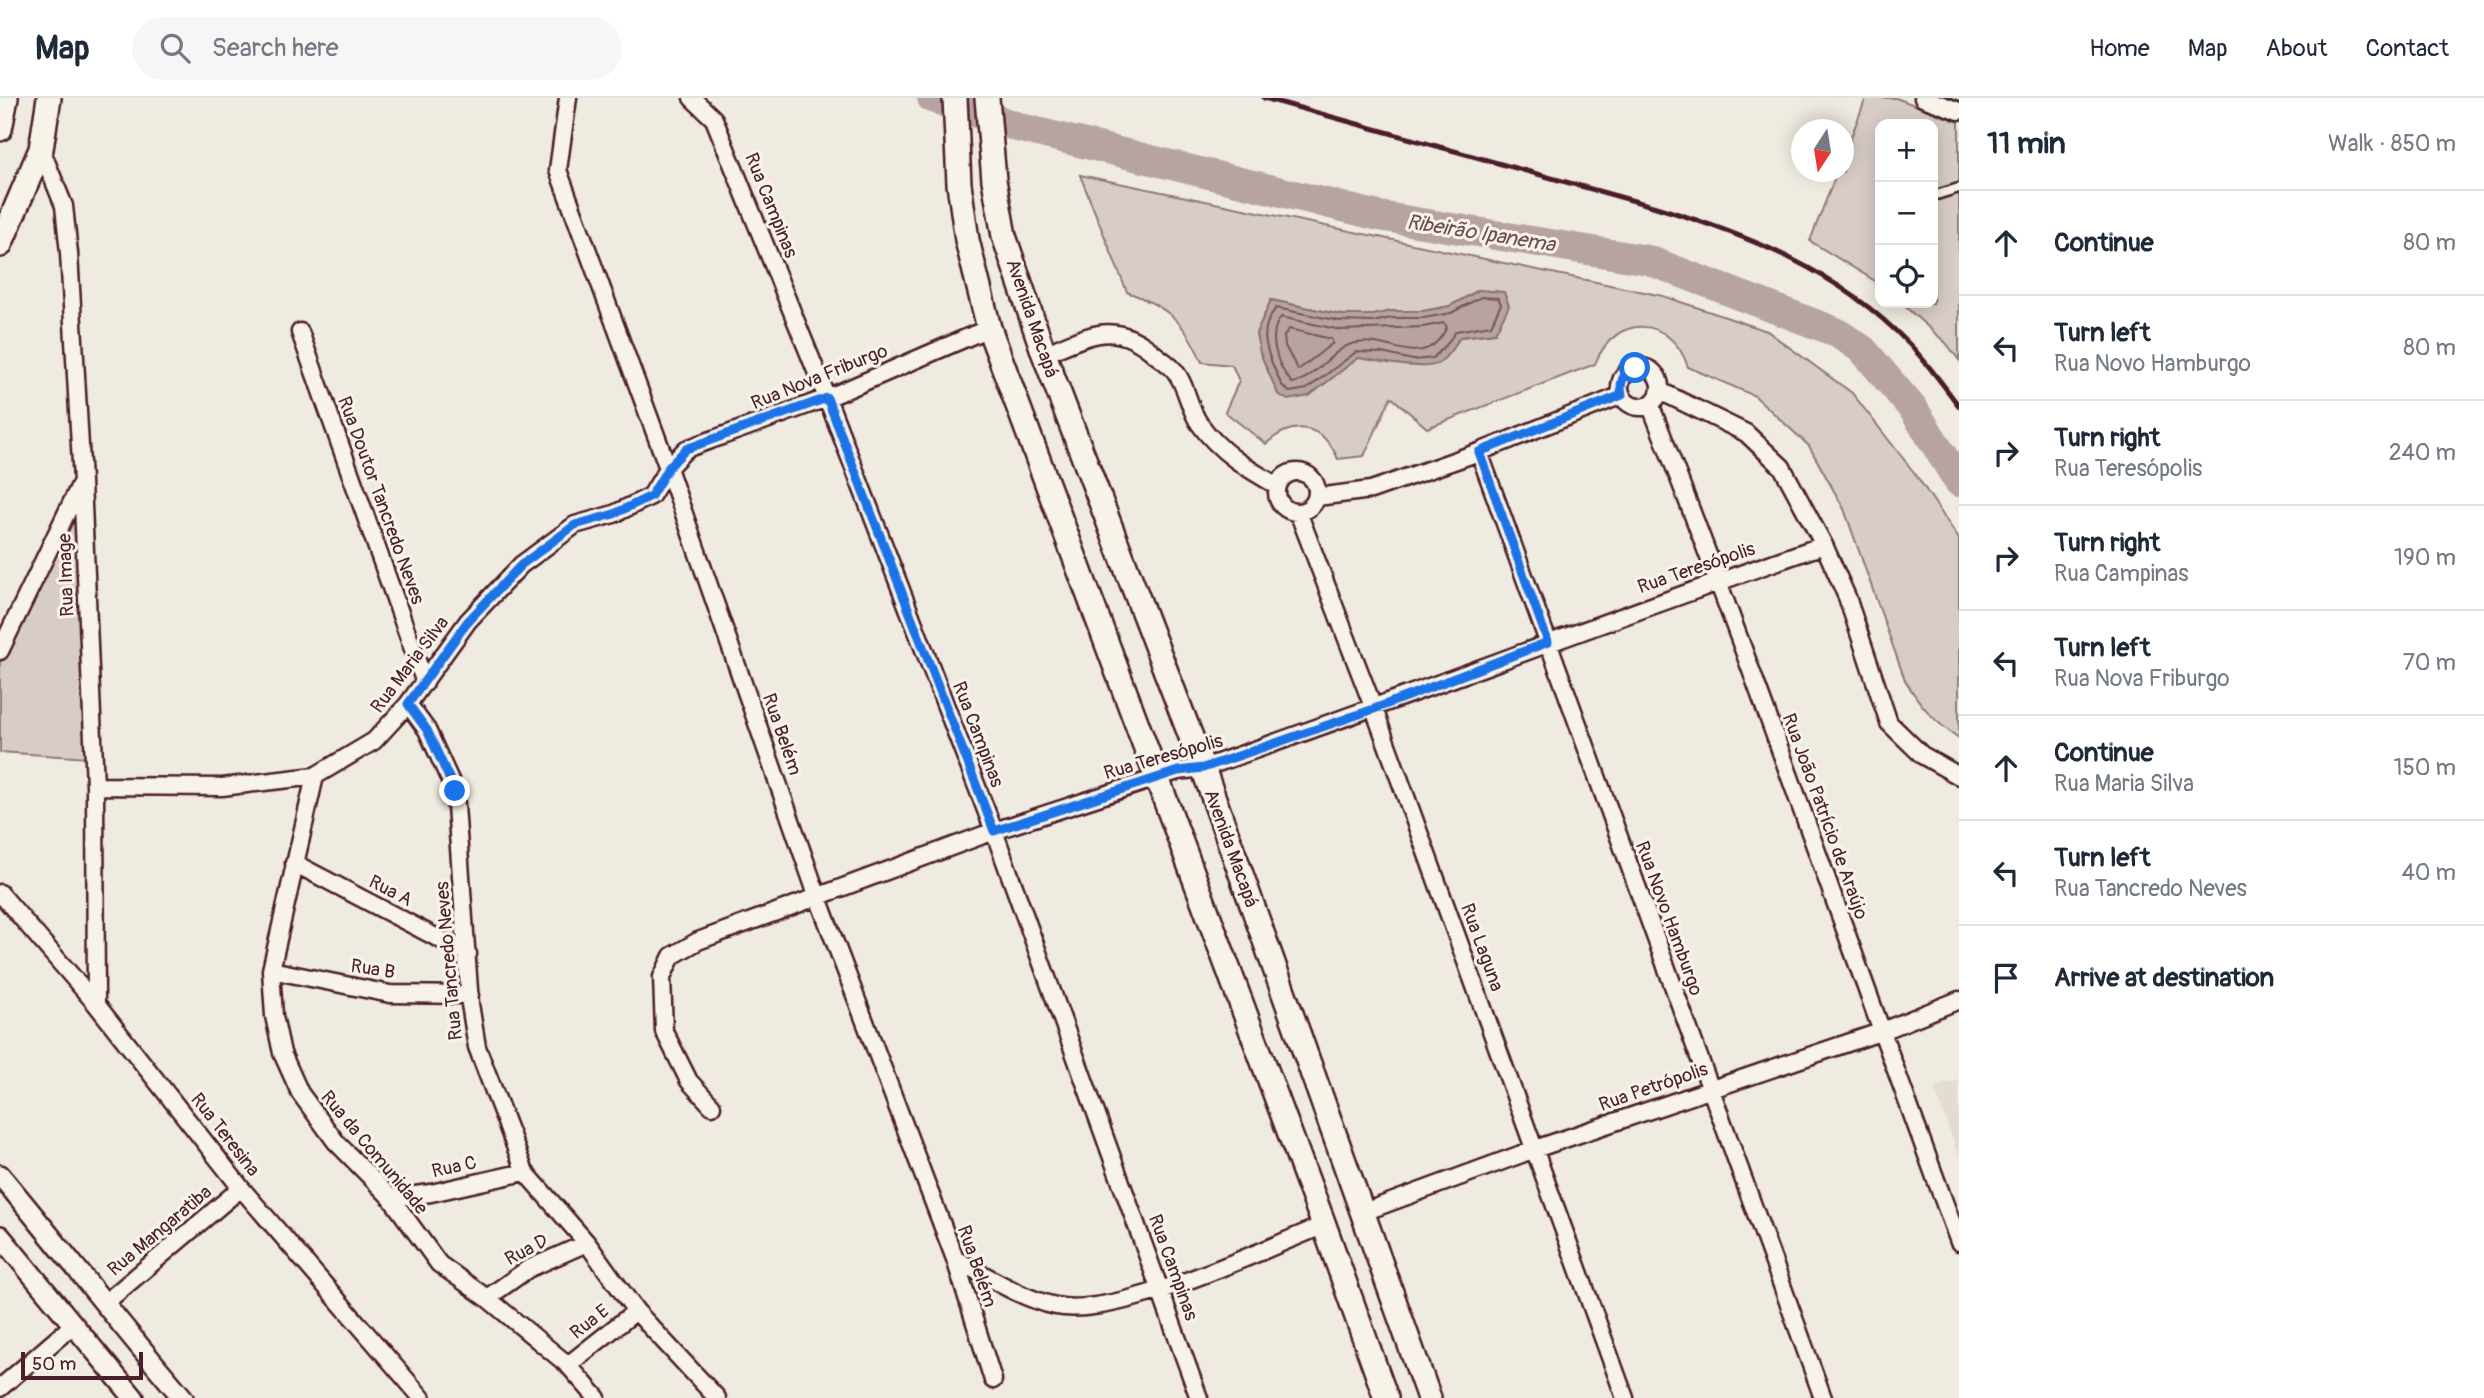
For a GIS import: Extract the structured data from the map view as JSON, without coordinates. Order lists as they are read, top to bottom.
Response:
{
  "streets": {
    "main road": ["Avenida Macapá"],
    "street": [
      "Rua Campinas",
      "Rua Nova Friburgo",
      "Rua Doutor Tancredo Neves",
      "Rua Teresópolis",
      "Rua Image",
      "Rua Maria Silva",
      "Rua Belém",
      "Rua João Patrício de Araújo",
      "Rua A",
      "Rua Novo Hamburgo",
      "Rua Laguna",
      "Rua Tancredo Neves",
      "Rua B",
      "Rua Petrópolis",
      "Rua Teresina",
      "Rua da Comunidade",
      "Rua C",
      "Rua Mangaratiba",
      "Rua D",
      "Rua E"
    ]
  },
  "crossings": [
    ["Rua Campinas", "Rua Nova Friburgo"],
    ["Rua Campinas", "Rua Teresópolis"],
    ["Avenida Macapá", "Rua Nova Friburgo"],
    ["Avenida Macapá", "Rua Teresópolis"],
    ["Avenida Macapá", "Rua Petrópolis"],
    ["Rua Nova Friburgo", "Rua Maria Silva"],
    ["Rua Nova Friburgo", "Rua Belém"],
    ["Rua Doutor Tancredo Neves", "Rua Maria Silva"],
    ["Rua Teresópolis", "Rua Belém"],
    ["Rua Teresópolis", "Rua João Patrício de Araújo"],
    ["Rua Teresópolis", "Rua Novo Hamburgo"],
    ["Rua Teresópolis", "Rua Laguna"],
    ["Rua Image", "Rua Maria Silva"],
    ["Rua Image", "Rua Teresina"],
    ["Rua Maria Silva", "Rua Belém"],
    ["Rua Maria Silva", "Rua Tancredo Neves"],
    ["Rua Maria Silva", "Rua da Comunidade"],
    ["Rua João Patrício de Araújo", "Rua Petrópolis"],
    ["Rua A", "Rua Tancredo Neves"],
    ["Rua A", "Rua da Comunidade"],
    ["Rua Novo Hamburgo", "Rua Petrópolis"],
    ["Rua Laguna", "Rua Petrópolis"],
    ["Rua Tancredo Neves", "Rua B"],
    ["Rua Tancredo Neves", "Rua C"],
    ["Rua Tancredo Neves", "Rua D"],
    ["Rua Tancredo Neves", "Rua E"],
    ["Rua B", "Rua da Comunidade"],
    ["Rua Teresina", "Rua Mangaratiba"],
    ["Rua da Comunidade", "Rua C"],
    ["Rua da Comunidade", "Rua D"],
    ["Rua da Comunidade", "Rua E"]
  ],
  "water": ["Ribeirão Ipanema"],
  "scale_bar": "50 m",
  "north": "bottom",
  "page": {
    "header": "Map",
    "search": "Search here",
    "nav": [
      "Home",
      "Map",
      "About",
      "Contact"
    ],
    "heading": ["11 min", "Walk · 850 m"],
    "map_buttons": ["+", "−"],
    "list": [
      ["Continue", "80 m"],
      ["Turn left", "Rua Novo Hamburgo", "80 m"],
      ["Turn right", "Rua Teresópolis", "240 m"],
      ["Turn right", "Rua Campinas", "190 m"],
      ["Turn left", "Rua Nova Friburgo", "70 m"],
      ["Continue", "Rua Maria Silva", "150 m"],
      ["Turn left", "Rua Tancredo Neves", "40 m"],
      "Arrive at destination"
    ],
    "scale": "50 m"
  }
}
